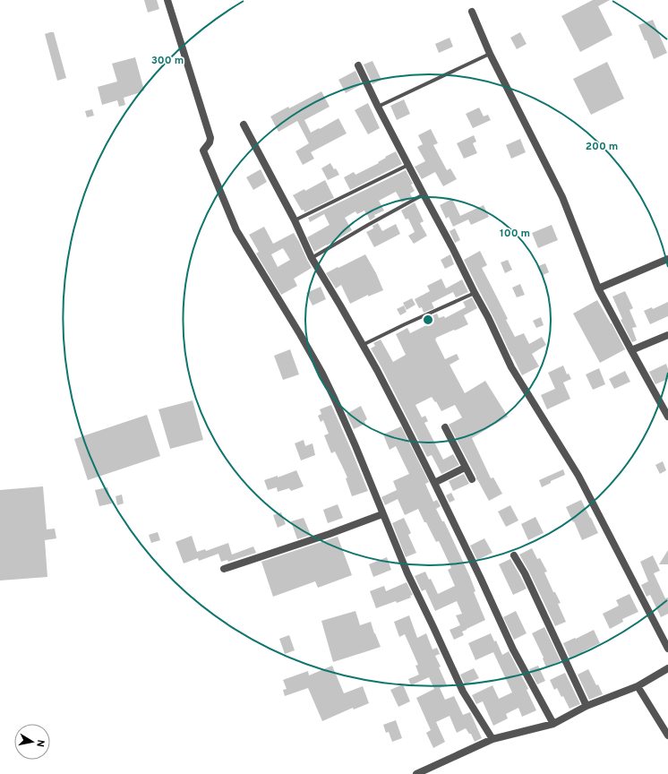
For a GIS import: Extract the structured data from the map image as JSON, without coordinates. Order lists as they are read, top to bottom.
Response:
{
  "north": "right",
  "rings": ["300 m", "200 m", "100 m"]
}
